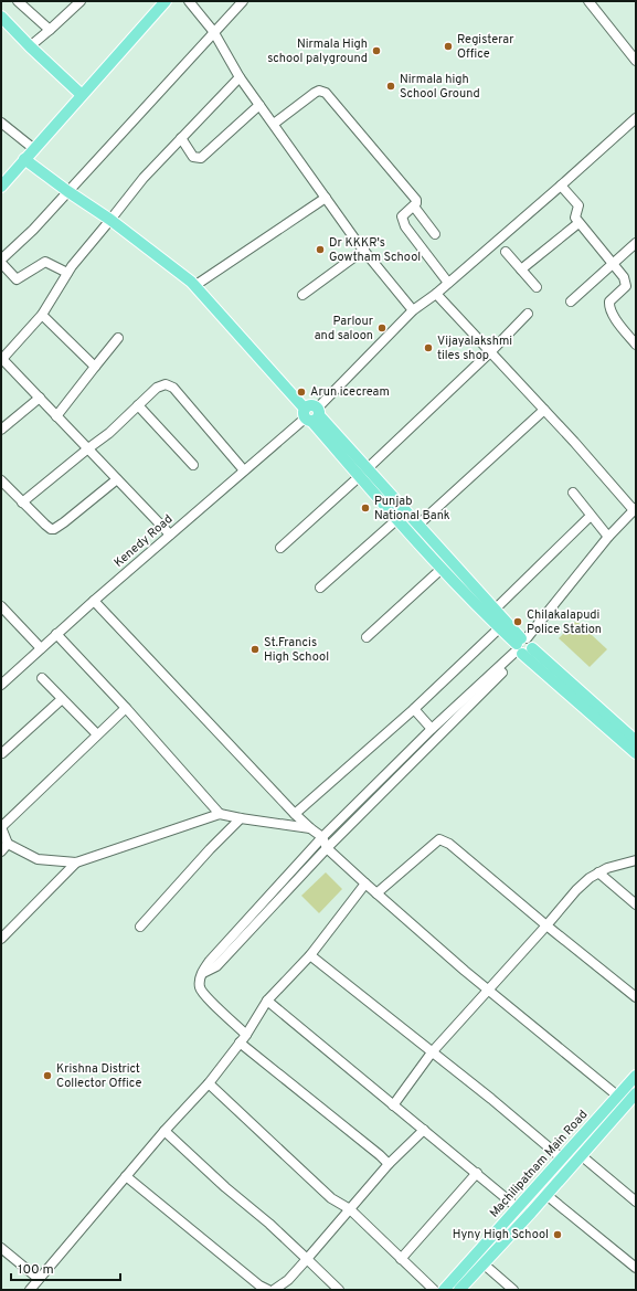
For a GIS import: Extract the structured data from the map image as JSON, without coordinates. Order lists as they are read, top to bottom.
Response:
{
  "streets": {
    "main road": ["Machilipatnam Main Road"],
    "street": ["Kenedy Road"]
  },
  "places": [
    "Registerar Office",
    "Nirmala High school palyground",
    "Nirmala high School Ground",
    "Dr KKKR's Gowtham School",
    "Parlour and saloon",
    "Vijayalakshmi tiles shop",
    "Arun icecream",
    "Punjab National Bank",
    "Chilakalapudi Police Station",
    "St.Francis High School",
    "Krishna District Collector Office",
    "Hyny High School"
  ],
  "scale_bar": "100 m"
}
